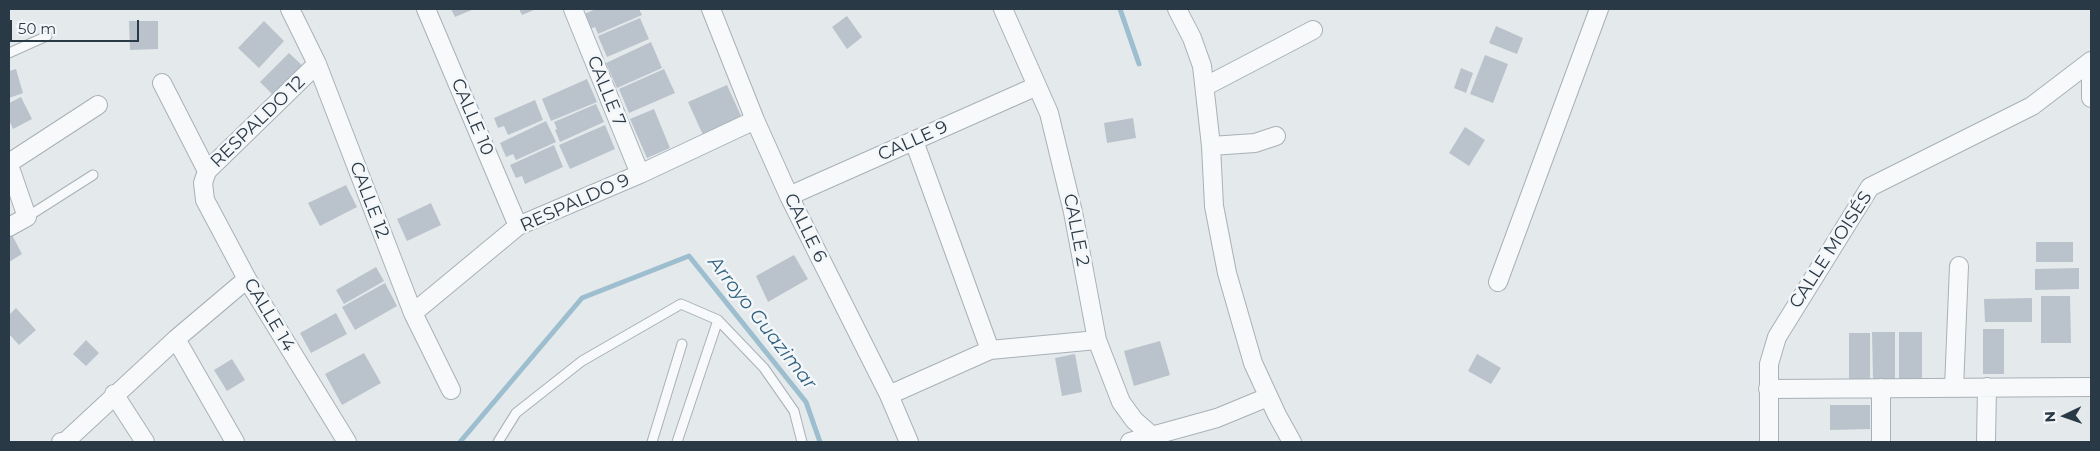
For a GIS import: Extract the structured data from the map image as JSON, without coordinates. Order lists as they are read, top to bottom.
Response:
{
  "streets": {
    "street": [
      "CALLE 7",
      "CALLE 10",
      "RESPALDO 12",
      "CALLE 9",
      "CALLE 12",
      "RESPALDO 9",
      "CALLE 6",
      "CALLE 2",
      "CALLE MOISÉS",
      "CALLE 14"
    ]
  },
  "crossings": [
    ["CALLE 7", "RESPALDO 9"],
    ["CALLE 10", "RESPALDO 9"],
    ["RESPALDO 12", "CALLE 12"],
    ["RESPALDO 12", "CALLE 14"],
    ["CALLE 9", "CALLE 6"],
    ["CALLE 9", "CALLE 2"],
    ["CALLE 12", "RESPALDO 9"],
    ["RESPALDO 9", "CALLE 6"]
  ],
  "water": ["Arroyo Guazimar"],
  "scale_bar": "50 m",
  "north": "left"
}
